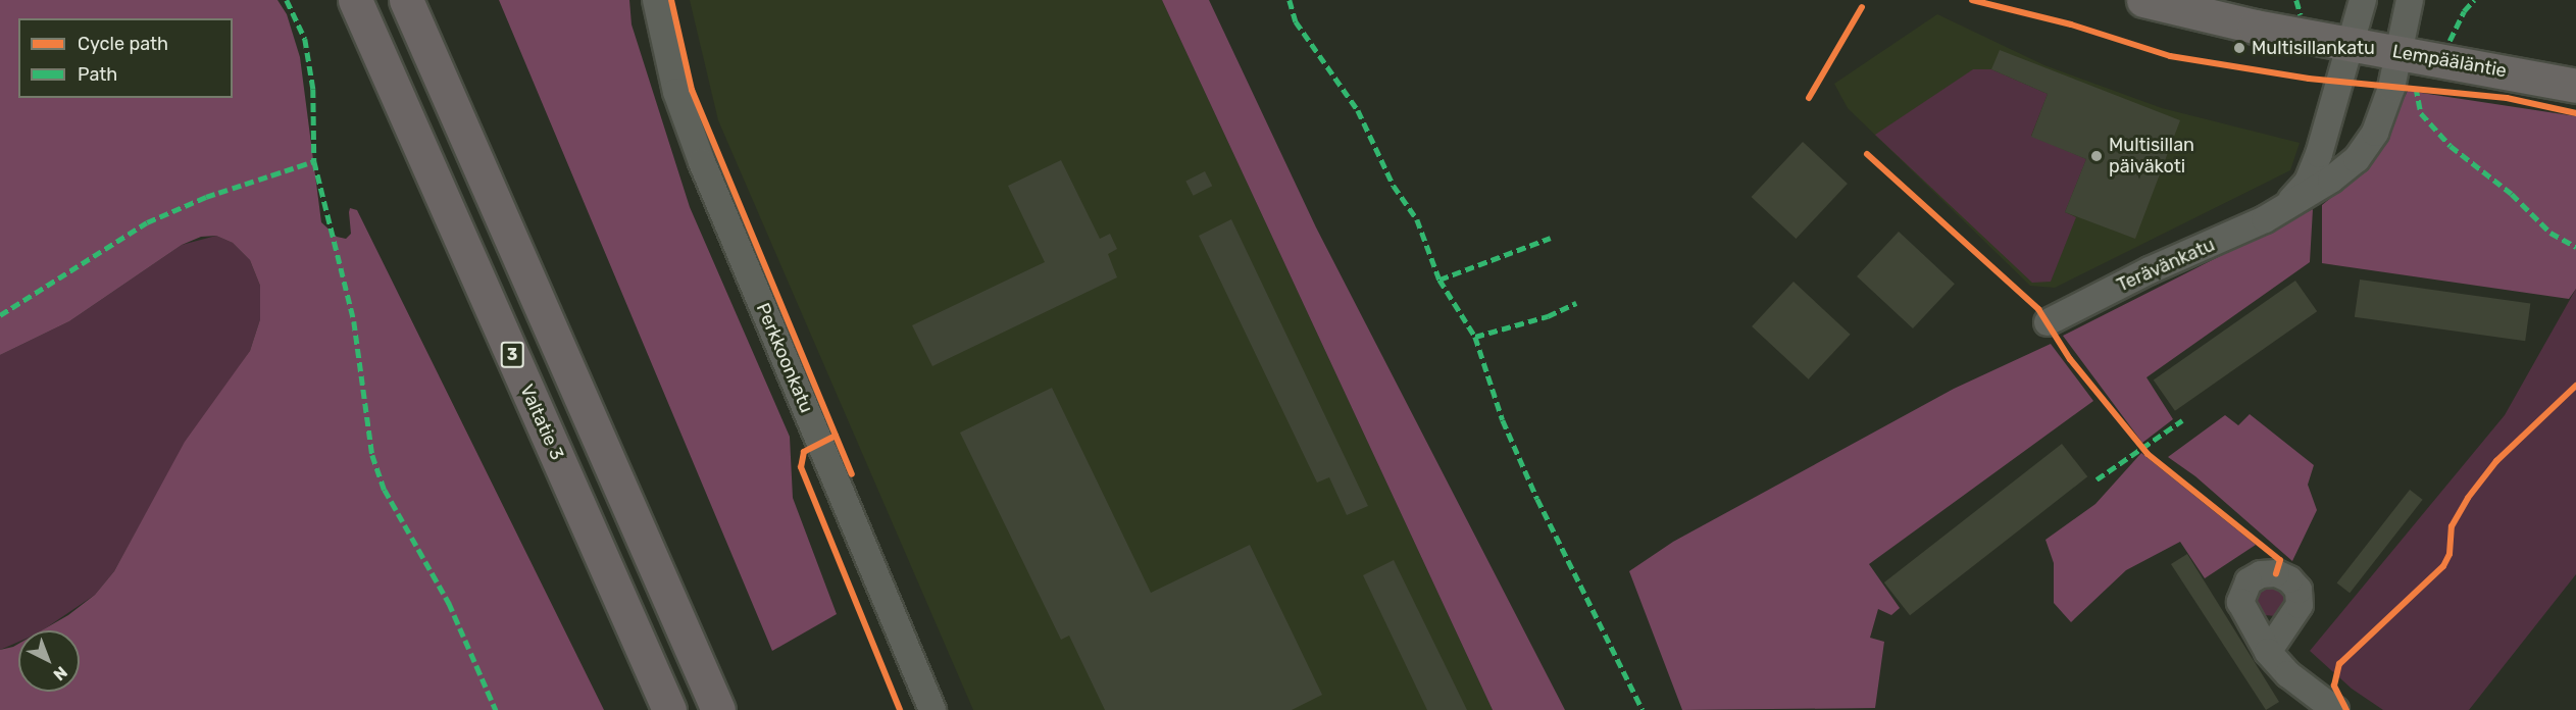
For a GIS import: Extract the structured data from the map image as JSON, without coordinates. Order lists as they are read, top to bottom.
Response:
{
  "streets": {
    "highway": ["3", "Valtatie 3"],
    "main road": ["Lempääläntie"],
    "street": ["Terävänkatu", "Perkkoonkatu"]
  },
  "crossings": [
    ["Lempääläntie", "Terävänkatu"]
  ],
  "places": ["Multisillankatu", "Multisillan päiväkoti"],
  "legend": ["Cycle path", "Path"],
  "north": "bottom right"
}
